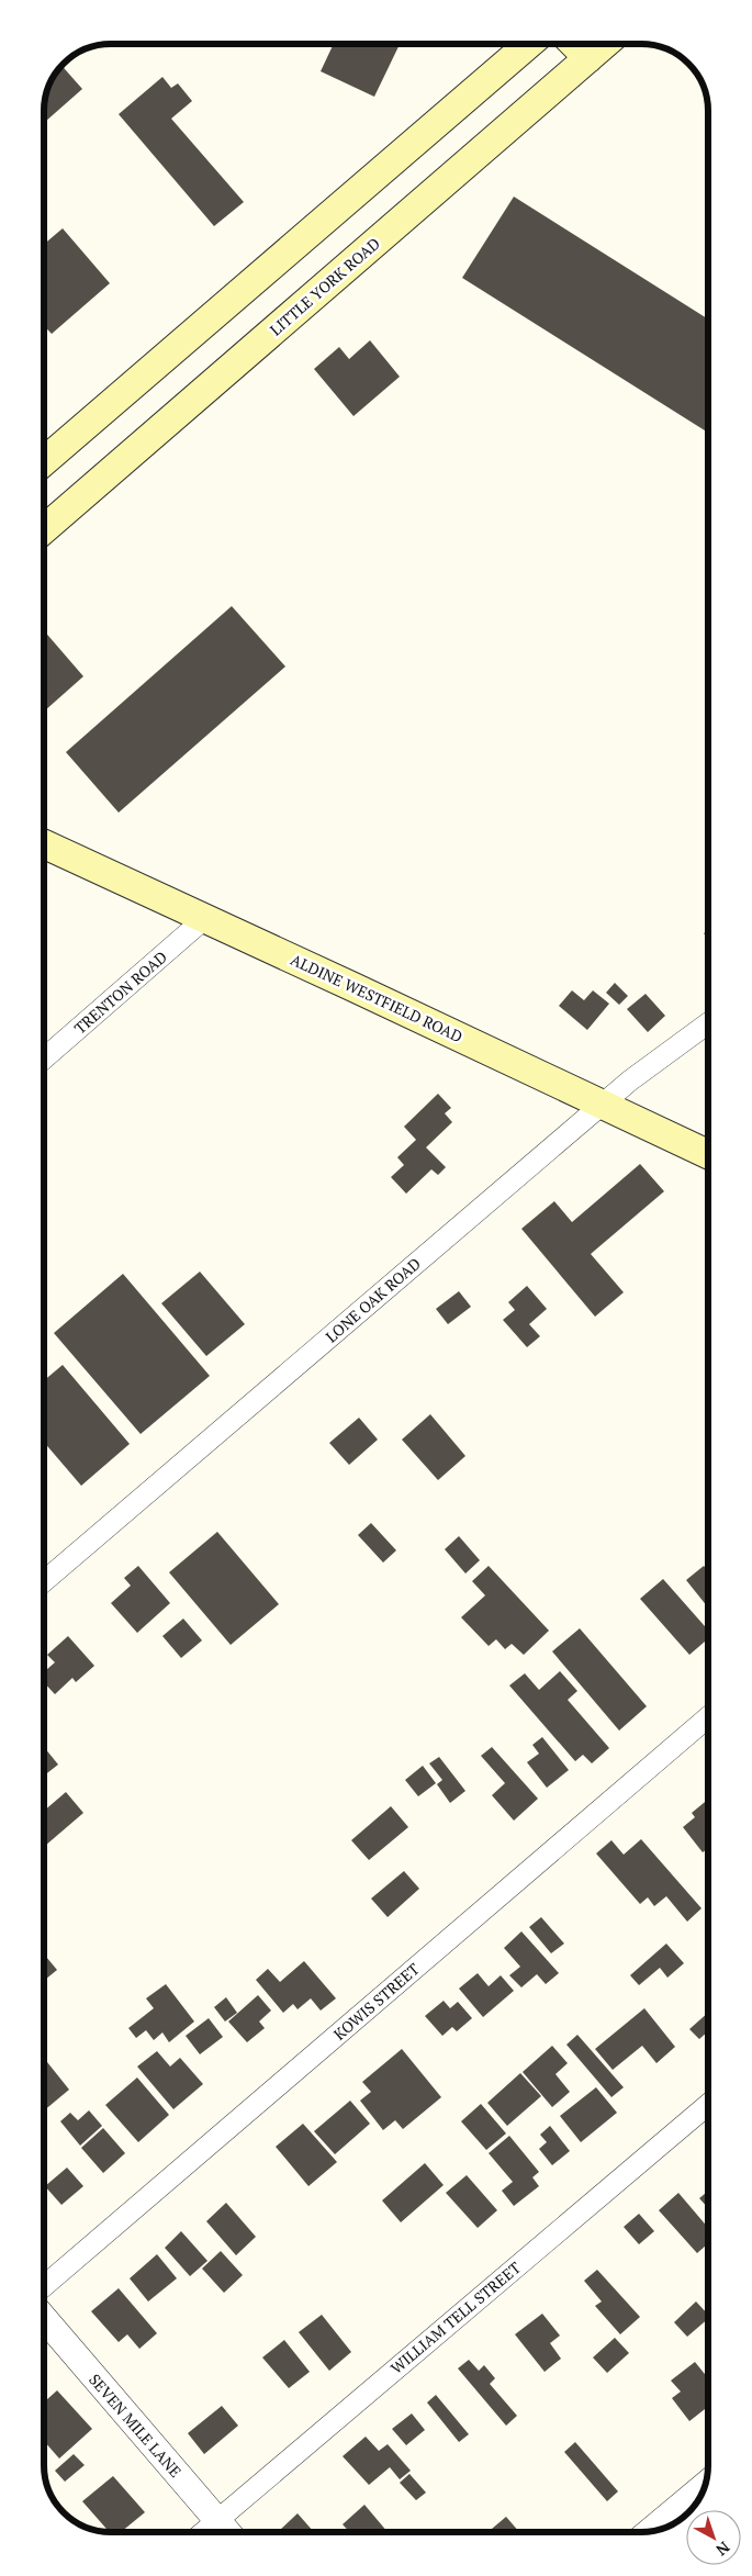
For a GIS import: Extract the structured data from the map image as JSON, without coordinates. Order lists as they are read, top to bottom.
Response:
{
  "streets": {
    "main road": ["LITTLE YORK ROAD", "ALDINE WESTFIELD ROAD"],
    "street": [
      "TRENTON ROAD",
      "LONE OAK ROAD",
      "KOWIS STREET",
      "WILLIAM TELL STREET",
      "SEVEN MILE LANE"
    ]
  },
  "crossings": [
    ["TRENTON ROAD", "ALDINE WESTFIELD ROAD"],
    ["ALDINE WESTFIELD ROAD", "LONE OAK ROAD"],
    ["WILLIAM TELL STREET", "SEVEN MILE LANE"]
  ],
  "north": "bottom right"
}
